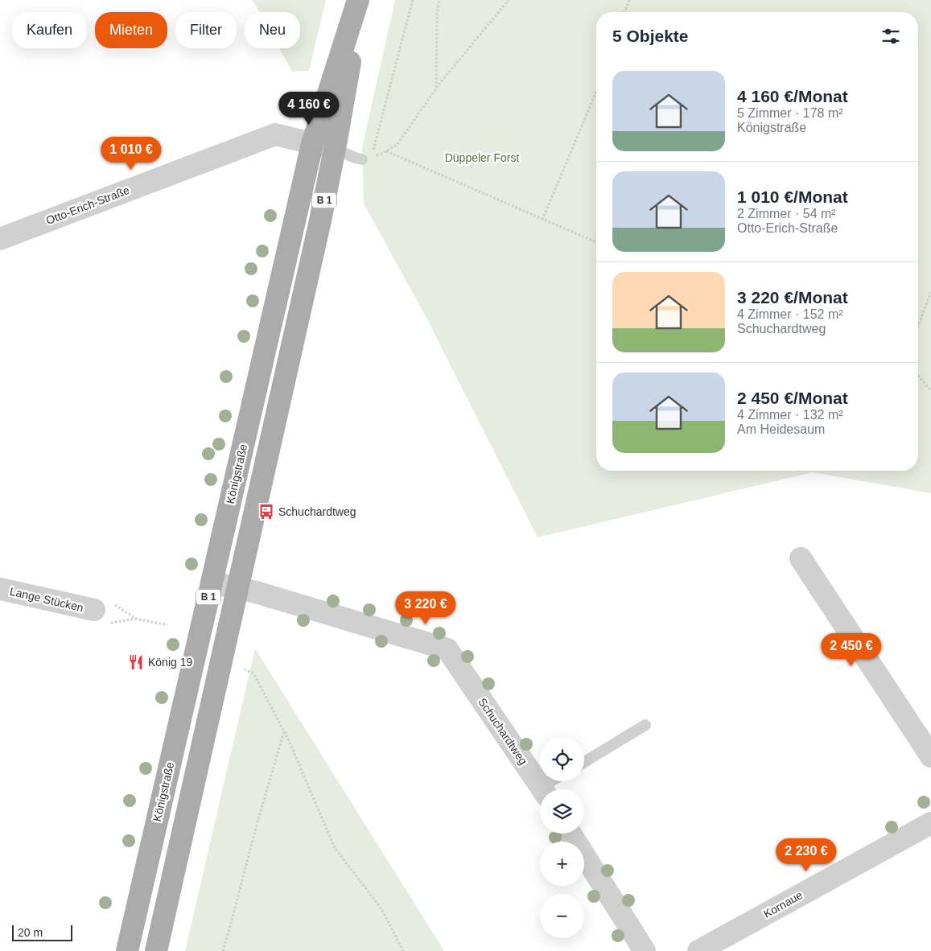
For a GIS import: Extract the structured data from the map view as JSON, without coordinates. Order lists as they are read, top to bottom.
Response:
{
  "streets": {
    "main road": ["B 1", "Königstraße"],
    "street": [
      "Otto-Erich-Straße",
      "Lange Stücken",
      "Schuchardtweg",
      "Kornaue"
    ]
  },
  "crossings": [
    ["Otto-Erich-Straße", "Königstraße"],
    ["Königstraße", "Schuchardtweg"]
  ],
  "parks": ["Düppeler Forst"],
  "places": {
    "bus stop": ["Schuchardtweg"],
    "restaurant": ["König 19"]
  },
  "scale_bar": "20 m",
  "page": {
    "chip": [
      "Kaufen",
      "Mieten",
      "Filter",
      "Neu"
    ],
    "heading": "5 Objekte",
    "list": [
      {
        "name": "4 160 €/Monat",
        "note": "5 Zimmer · 178 m² · Königstraße"
      },
      {
        "name": "1 010 €/Monat",
        "note": "2 Zimmer · 54 m² · Otto-Erich-Straße"
      },
      {
        "name": "3 220 €/Monat",
        "note": "4 Zimmer · 152 m² · Schuchardtweg"
      },
      {
        "name": "2 450 €/Monat",
        "note": "4 Zimmer · 132 m² · Am Heidesaum"
      }
    ],
    "price": [
      "4 160 €",
      "1 010 €",
      "3 220 €",
      "2 450 €",
      "2 230 €"
    ],
    "map_buttons": ["+", "−"],
    "scale": "20 m"
  }
}
